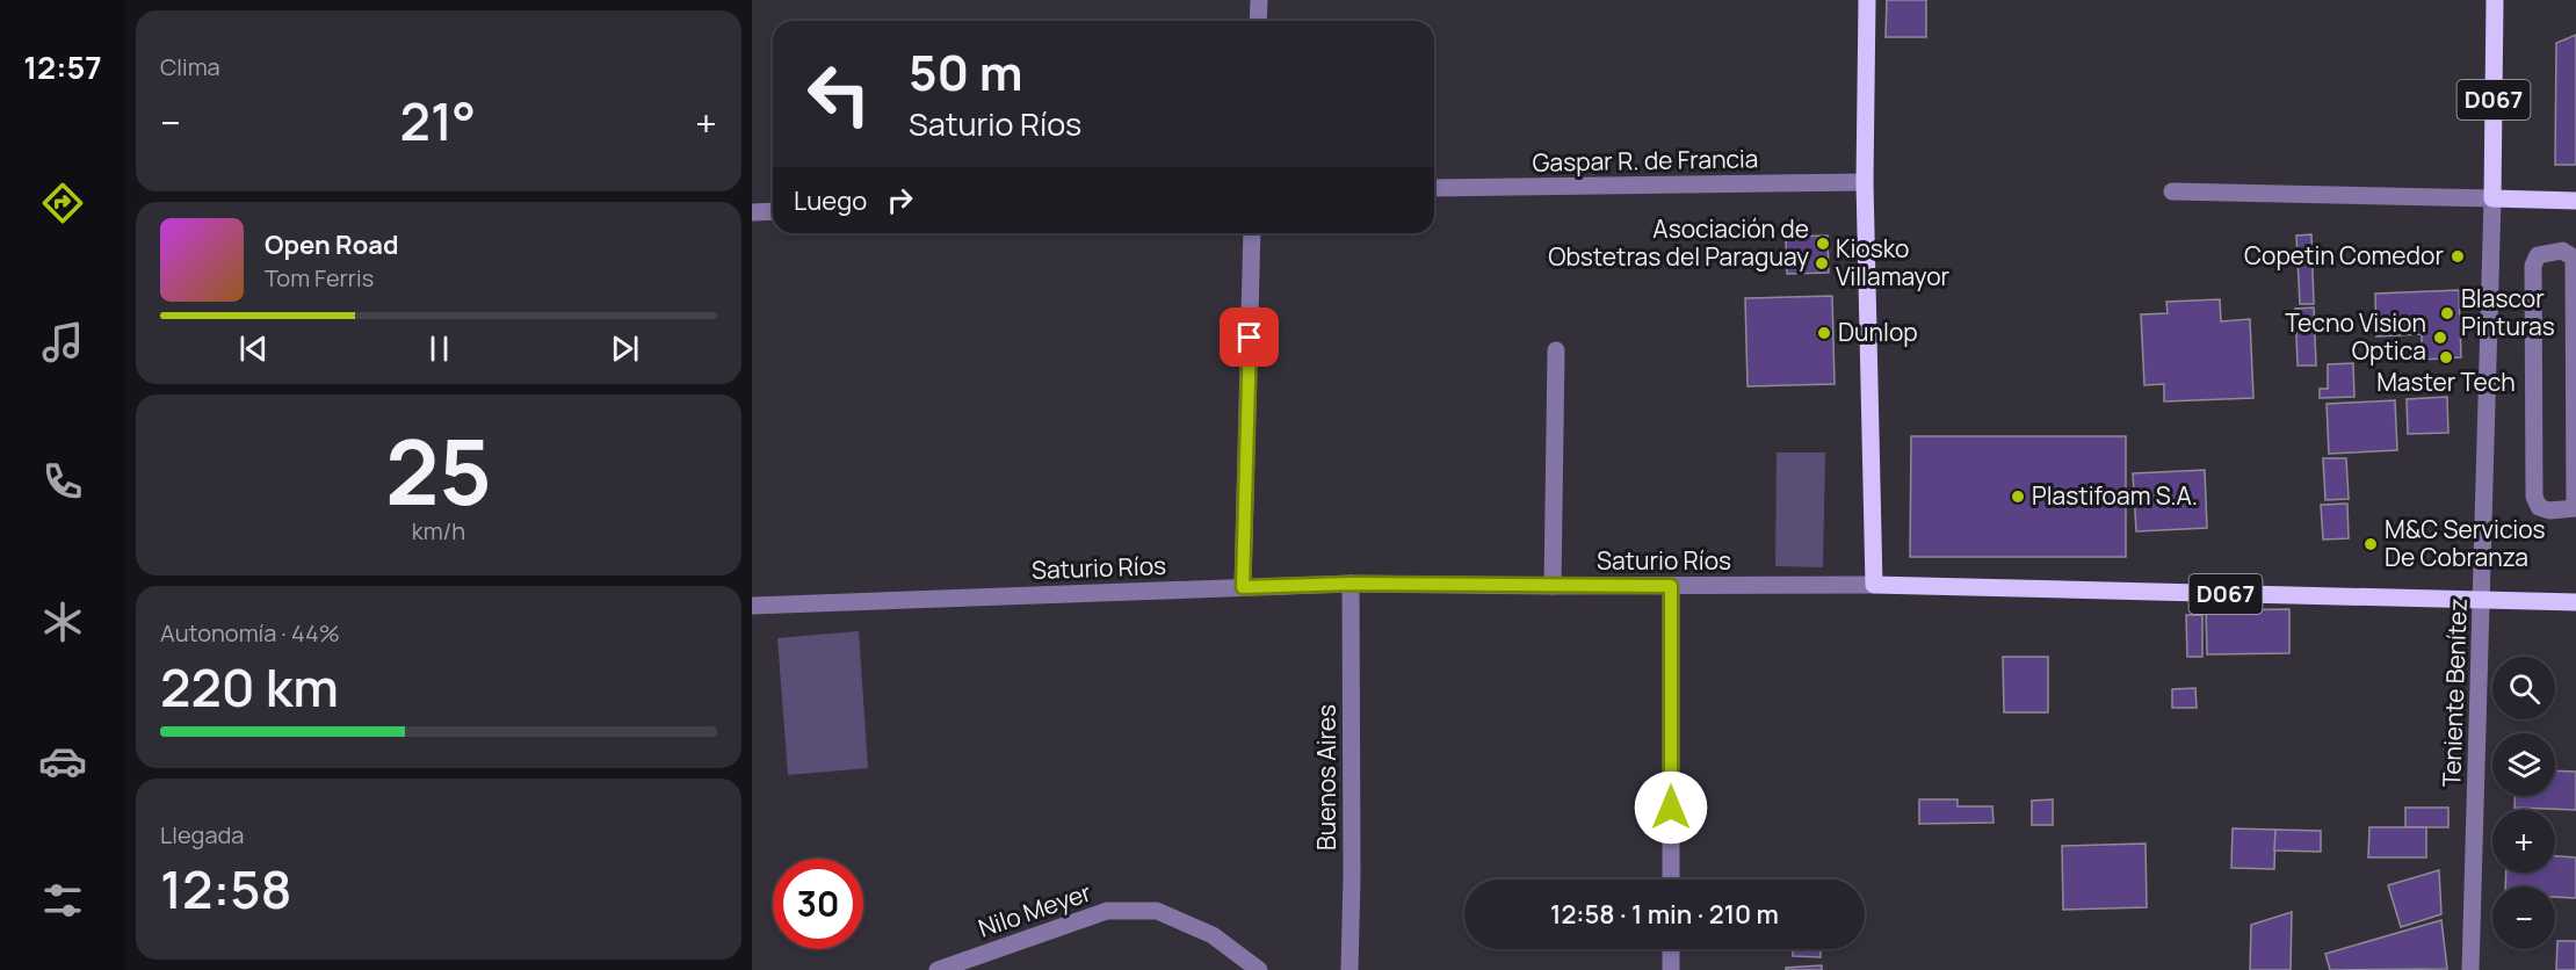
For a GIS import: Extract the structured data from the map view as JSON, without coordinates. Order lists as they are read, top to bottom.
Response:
{
  "streets": {
    "main road": ["D067", "Saturio Ríos", "Teniente Benítez"],
    "street": ["Gaspar R. de Francia", "Buenos Aires", "Nilo Meyer"]
  },
  "crossings": [
    ["Saturio Ríos", "Teniente Benítez"],
    ["Saturio Ríos", "Buenos Aires"]
  ],
  "places": [
    "Asociación de Obstetras del Paraguay",
    "Copetin Comedor",
    "Kiosko Villamayor",
    "Blascor Pinturas",
    "Dunlop",
    "Tecno Vision Optica",
    "Master Tech",
    "Plastifoam S.A.",
    "M&C Servicios De Cobranza"
  ],
  "page": {
    "tabs": "12:57",
    "tile": [
      "Clima",
      ["25", "km/h"],
      ["Autonomía · 44%", "220 km"],
      ["Llegada", "12:58"]
    ],
    "turn": ["50 m", "Saturio Ríos"],
    "heat": ["−", "21°", "+"],
    "then": "Luego",
    "song": ["Open Road", "Tom Ferris"],
    "map_buttons": ["+", "−"],
    "limit": "30",
    "trip": "12:58 · 1 min · 210 m"
  }
}
